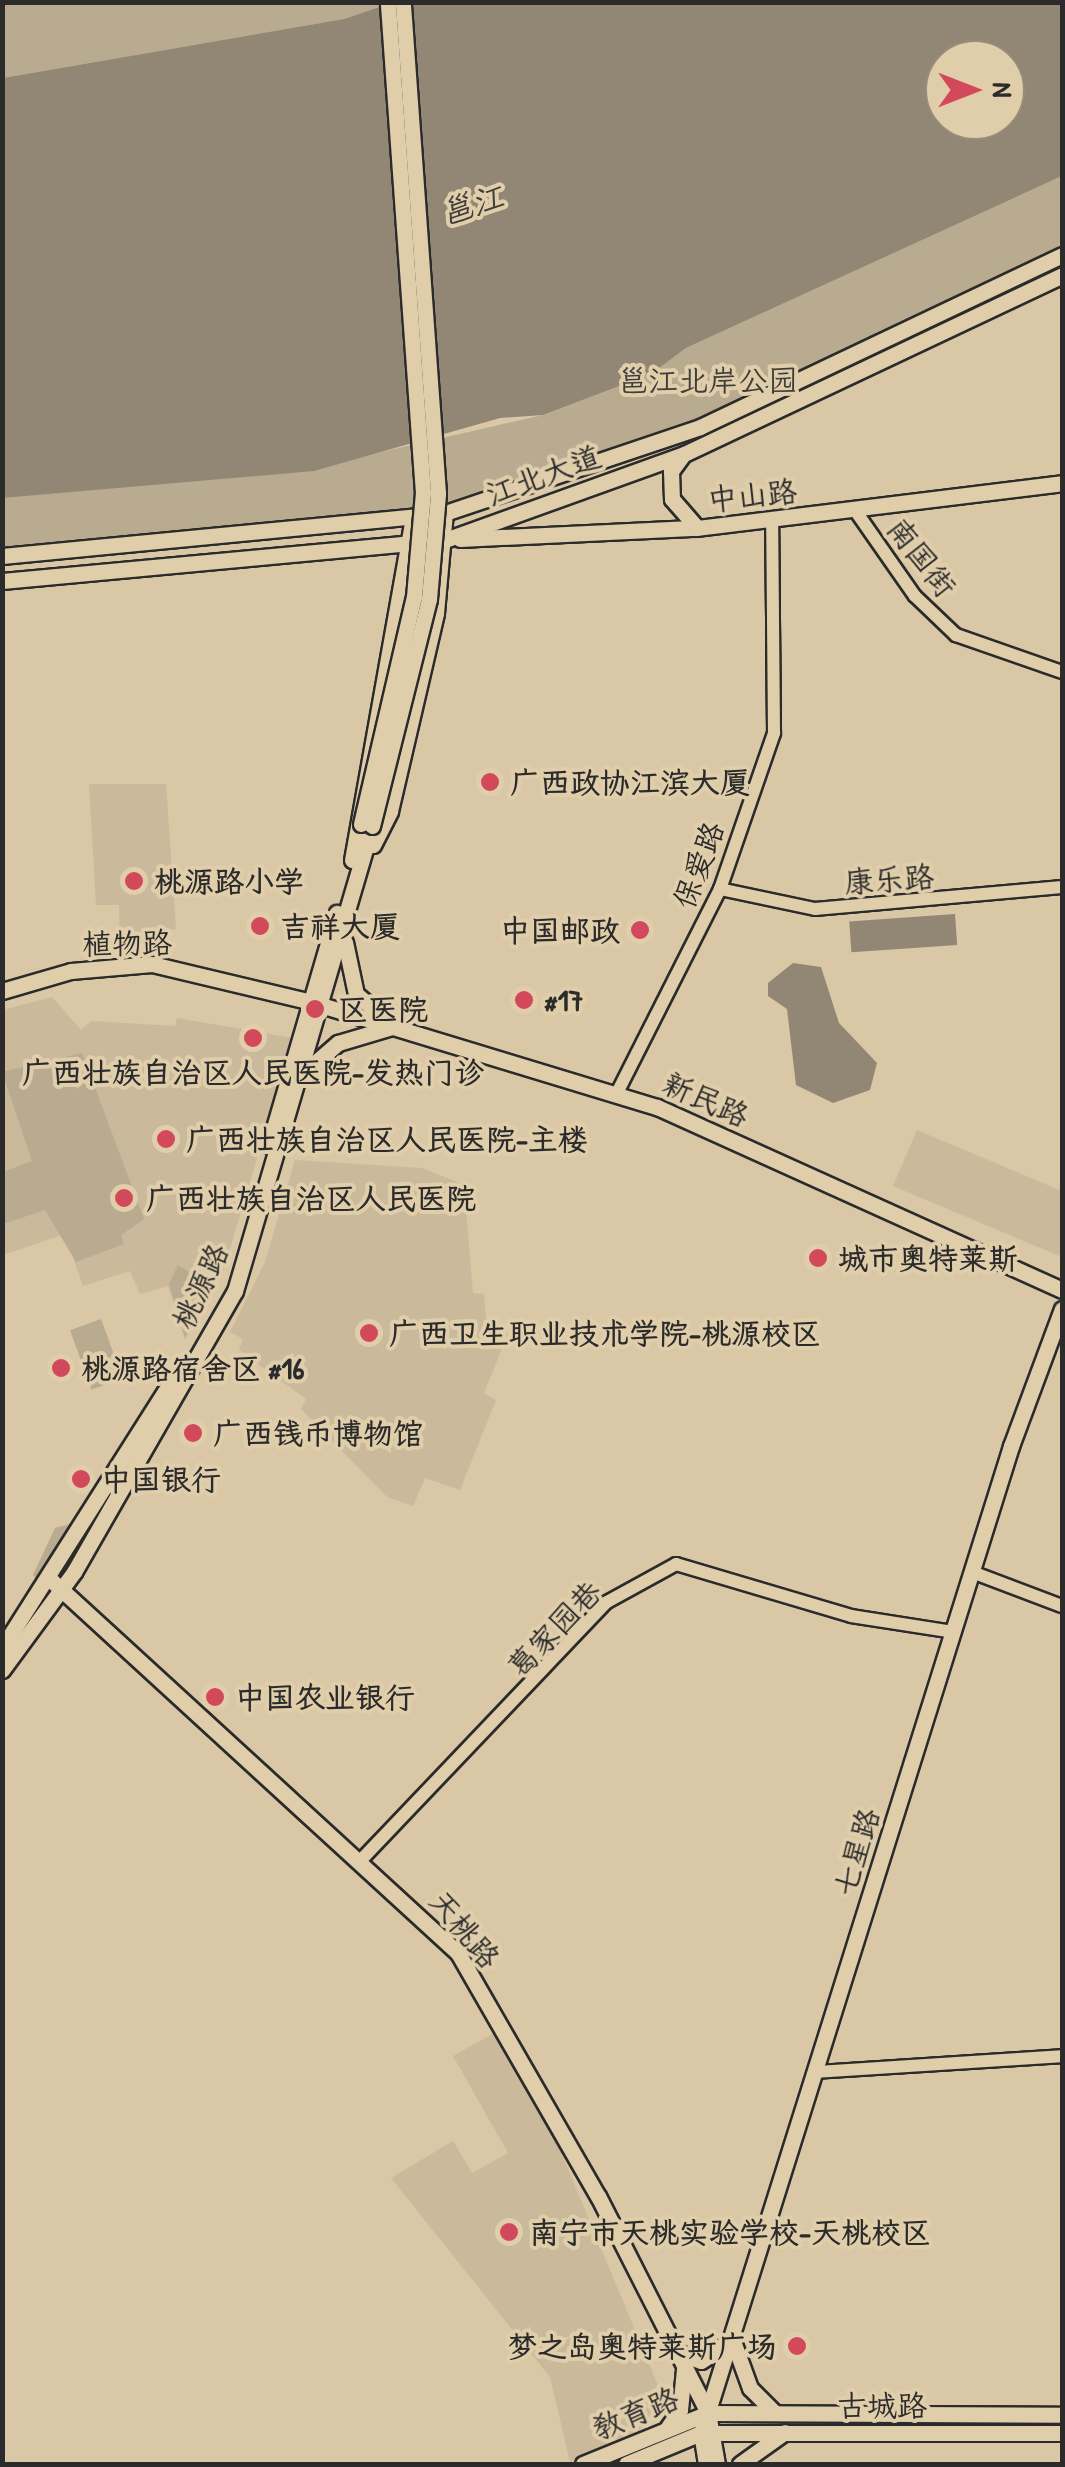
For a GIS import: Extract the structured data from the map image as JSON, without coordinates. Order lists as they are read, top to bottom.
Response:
{
  "streets": {
    "main road": [
      "江北大道",
      "中山路",
      "植物路",
      "新民路",
      "桃源路",
      "七星路",
      "天桃路",
      "古城路",
      "教育路"
    ],
    "street": [
      "南国街",
      "保爱路",
      "康乐路",
      "葛家园巷"
    ]
  },
  "crossings": [
    ["江北大道", "中山路"],
    ["中山路", "南国街"],
    ["中山路", "保爱路"],
    ["保爱路", "康乐路"],
    ["保爱路", "新民路"],
    ["植物路", "新民路"],
    ["植物路", "桃源路"],
    ["新民路", "桃源路"],
    ["桃源路", "天桃路"],
    ["葛家园巷", "七星路"],
    ["葛家园巷", "天桃路"],
    ["七星路", "天桃路"],
    ["七星路", "古城路"],
    ["七星路", "教育路"],
    ["天桃路", "古城路"],
    ["天桃路", "教育路"],
    ["古城路", "教育路"]
  ],
  "water": ["邕江"],
  "parks": ["邕江北岸公园"],
  "places": [
    "广西政协江滨大厦",
    "桃源路小学",
    "吉祥大厦",
    "中国邮政",
    "#17",
    "区医院",
    "广西壮族自治区人民医院-发热门诊",
    "广西壮族自治区人民医院-主楼",
    "广西壮族自治区人民医院",
    "城市奥特莱斯",
    "广西卫生职业技术学院-桃源校区",
    "桃源路宿舍区 #16",
    "广西钱币博物馆",
    "中国银行",
    "中国农业银行",
    "南宁市天桃实验学校-天桃校区",
    "梦之岛奥特莱斯广场"
  ],
  "north": "right"
}
